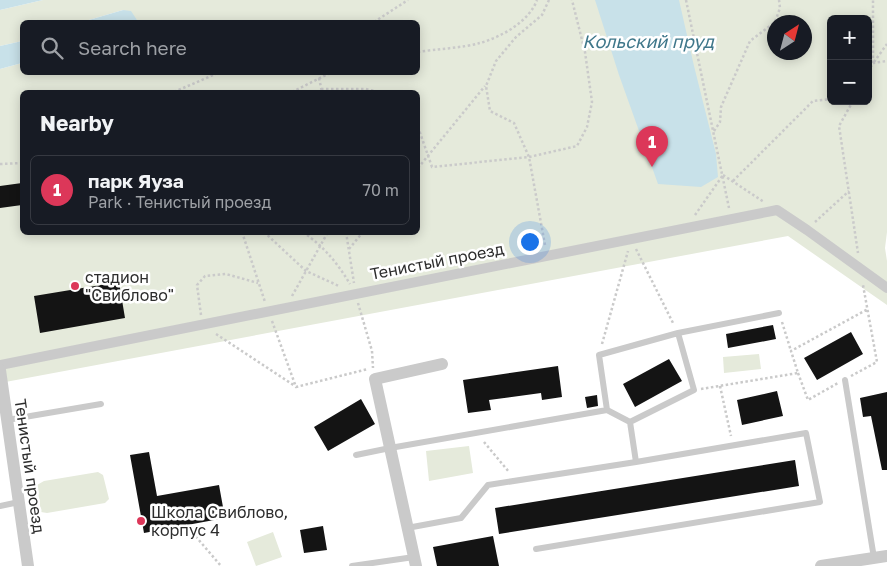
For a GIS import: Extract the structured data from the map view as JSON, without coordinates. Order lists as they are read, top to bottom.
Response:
{
  "streets": {
    "street": ["Тенистый проезд"]
  },
  "water": ["Кольский пруд"],
  "places": ["стадион \"Свиблово\"", "Школа Свиблово, корпус 4"],
  "north": "top right",
  "page": {
    "map_buttons": ["+", "−"],
    "search": "Search here",
    "heading": "Nearby",
    "pins": "1",
    "list": [
      {
        "mark": "1",
        "name": "парк Яуза",
        "note": "Park · Тенистый проезд",
        "value": "70 m"
      }
    ]
  }
}
